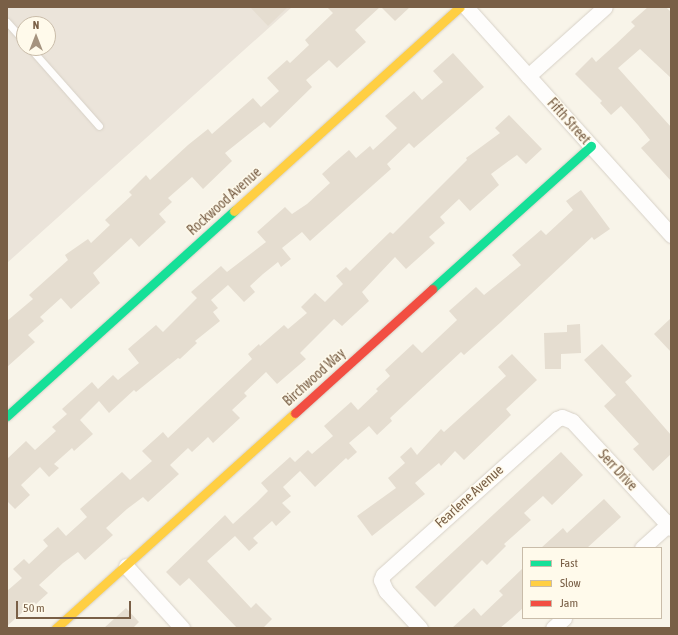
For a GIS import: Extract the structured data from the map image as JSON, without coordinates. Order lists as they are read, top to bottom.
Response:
{
  "streets": {
    "street": [
      "Fifth Street",
      "Rockwood Avenue",
      "Birchwood Way",
      "Serr Drive",
      "Fearlene Avenue"
    ]
  },
  "crossings": [
    ["Fifth Street", "Birchwood Way"],
    ["Serr Drive", "Fearlene Avenue"]
  ],
  "legend": ["Fast", "Slow", "Jam"],
  "scale_bar": "50 m",
  "north": "top"
}
